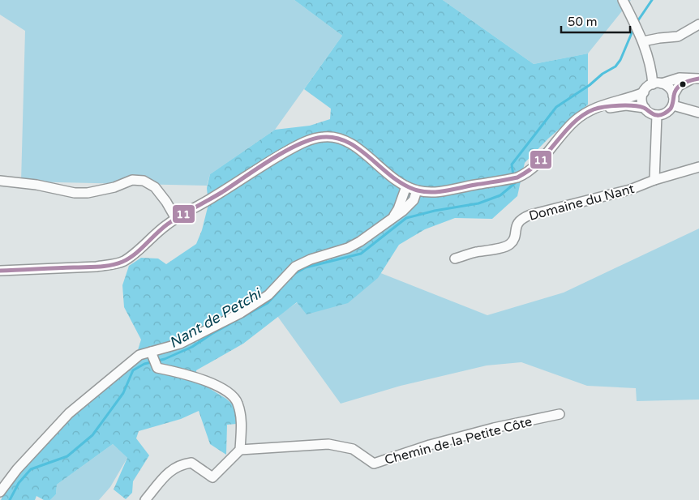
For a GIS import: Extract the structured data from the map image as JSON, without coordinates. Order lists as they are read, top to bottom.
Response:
{
  "streets": {
    "street": ["Domaine du Nant", "Chemin de la Petite Côte"]
  },
  "water": ["Nant de Petchi"],
  "lines": ["transit line 11"],
  "scale_bar": "50 m"
}
